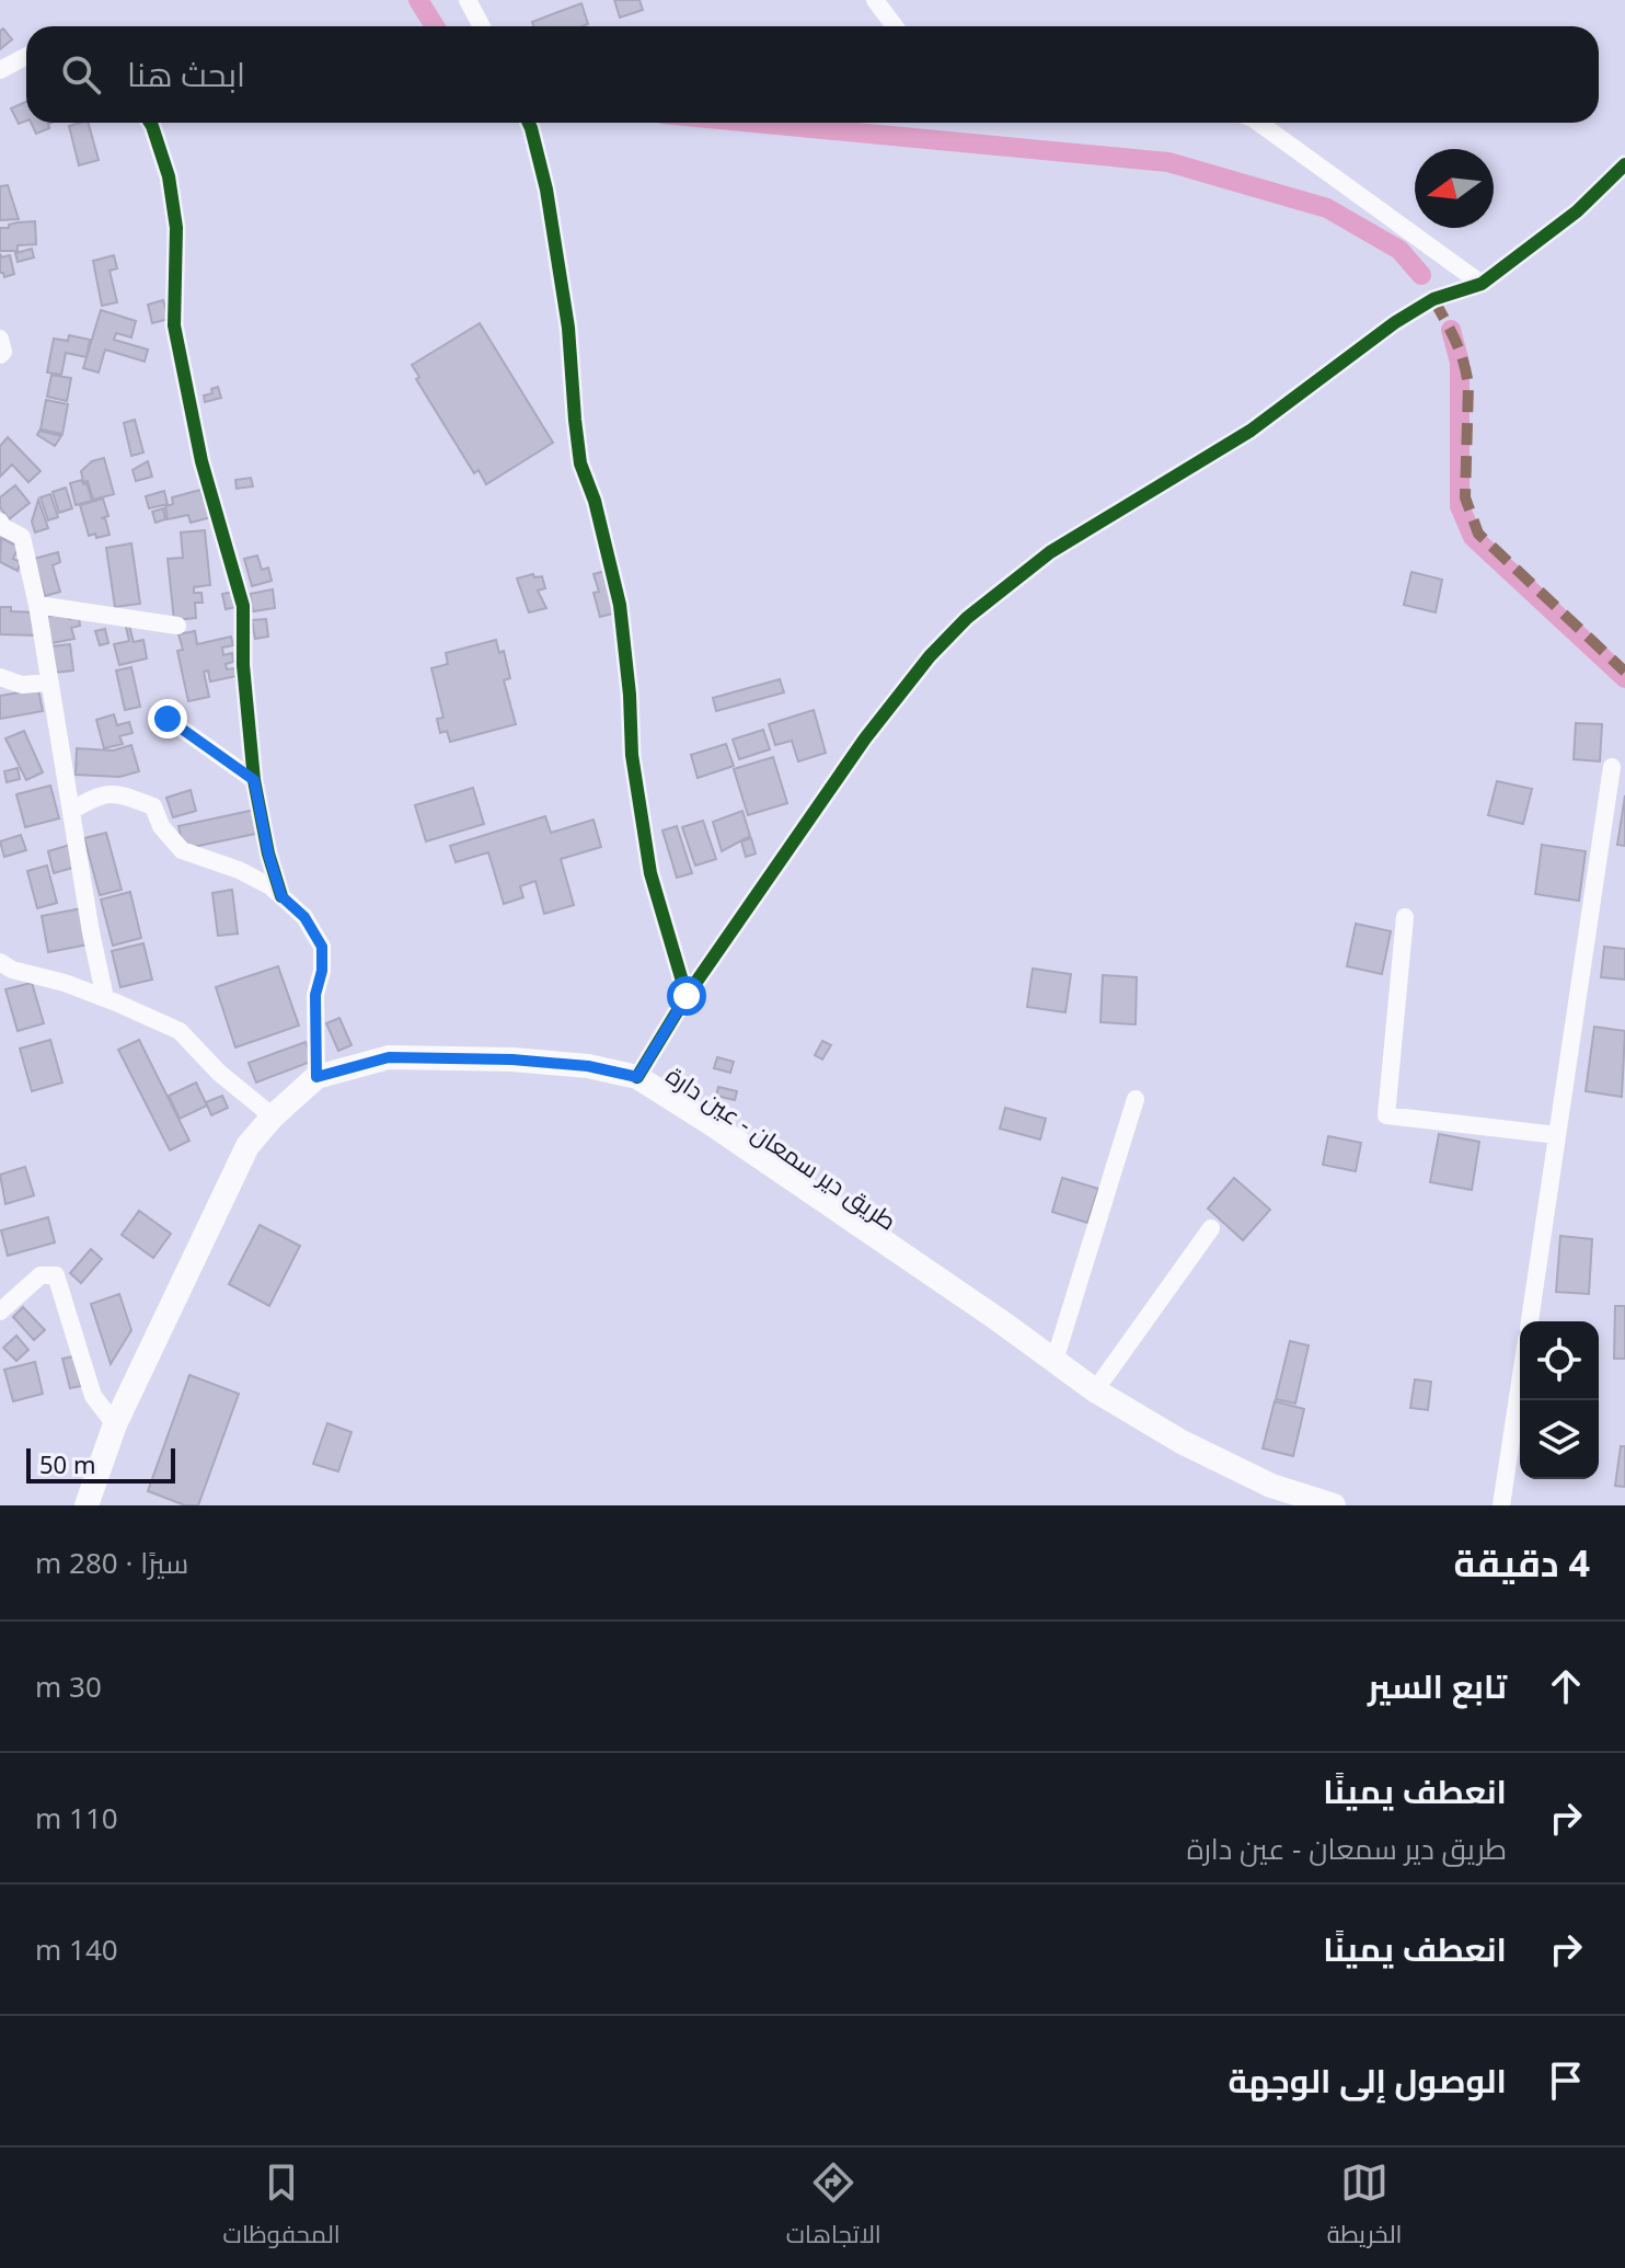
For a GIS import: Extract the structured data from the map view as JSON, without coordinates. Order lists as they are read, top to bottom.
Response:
{
  "streets": {
    "main road": ["طريق دير سمعان - عين دارة"]
  },
  "scale_bar": "50 m",
  "north": "left",
  "page": {
    "search": "ابحث هنا",
    "scale": "50 m",
    "heading": ["4 دقيقة", "سيرًا · 280 m"],
    "list": [
      ["تابع السير", "30 m"],
      ["انعطف يمينًا", "طريق دير سمعان - عين دارة", "110 m"],
      ["انعطف يمينًا", "140 m"],
      "الوصول إلى الوجهة"
    ],
    "nav": ["الخريطة", "الاتجاهات", "المحفوظات"]
  }
}
